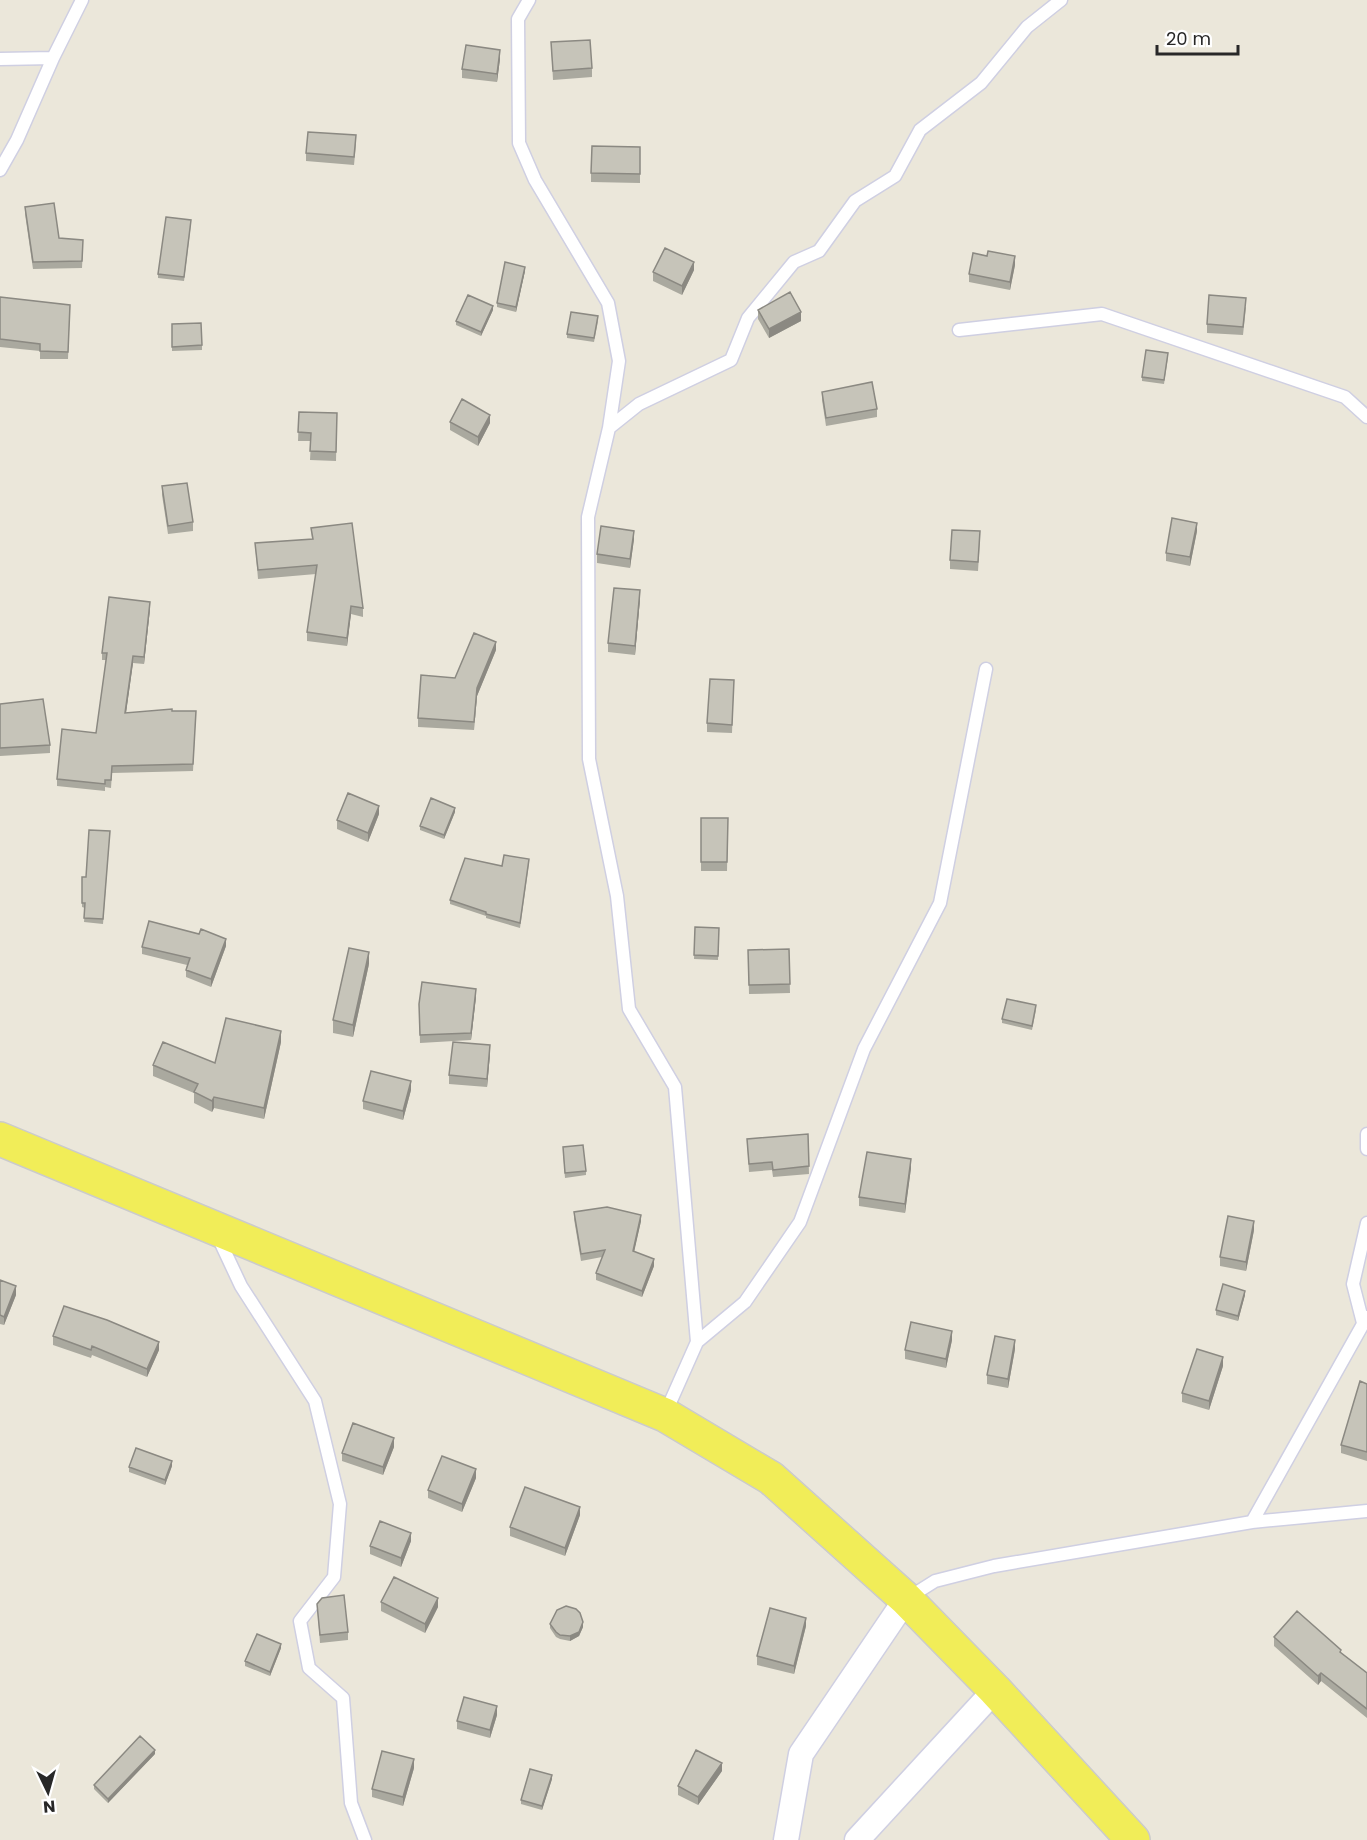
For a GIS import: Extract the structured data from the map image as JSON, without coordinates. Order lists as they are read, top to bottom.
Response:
{
  "scale_bar": "20 m",
  "north": "bottom"
}
